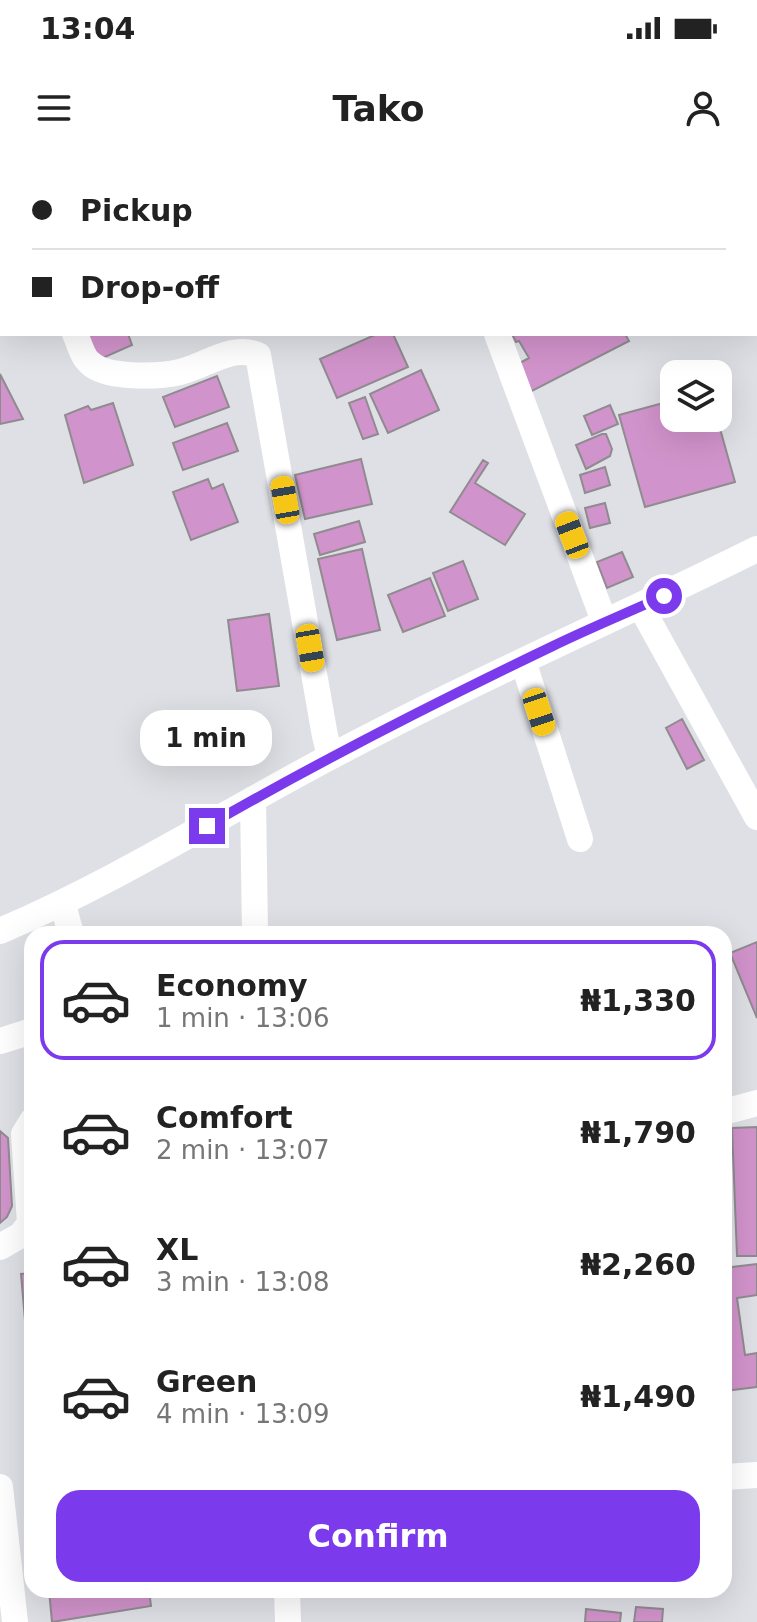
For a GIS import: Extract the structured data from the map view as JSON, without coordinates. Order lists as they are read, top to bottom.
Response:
{
  "page": {
    "status": "13:04",
    "header": "Tako",
    "banner": ["Pickup", "Drop-off"],
    "bubble": "1 min",
    "list": [
      {
        "name": "Economy",
        "note": "1 min · 13:06",
        "value": "₦1,330"
      },
      {
        "name": "Comfort",
        "note": "2 min · 13:07",
        "value": "₦1,790"
      },
      {
        "name": "XL",
        "note": "3 min · 13:08",
        "value": "₦2,260"
      },
      {
        "name": "Green",
        "note": "4 min · 13:09",
        "value": "₦1,490"
      }
    ],
    "buttons": "Confirm"
  }
}
